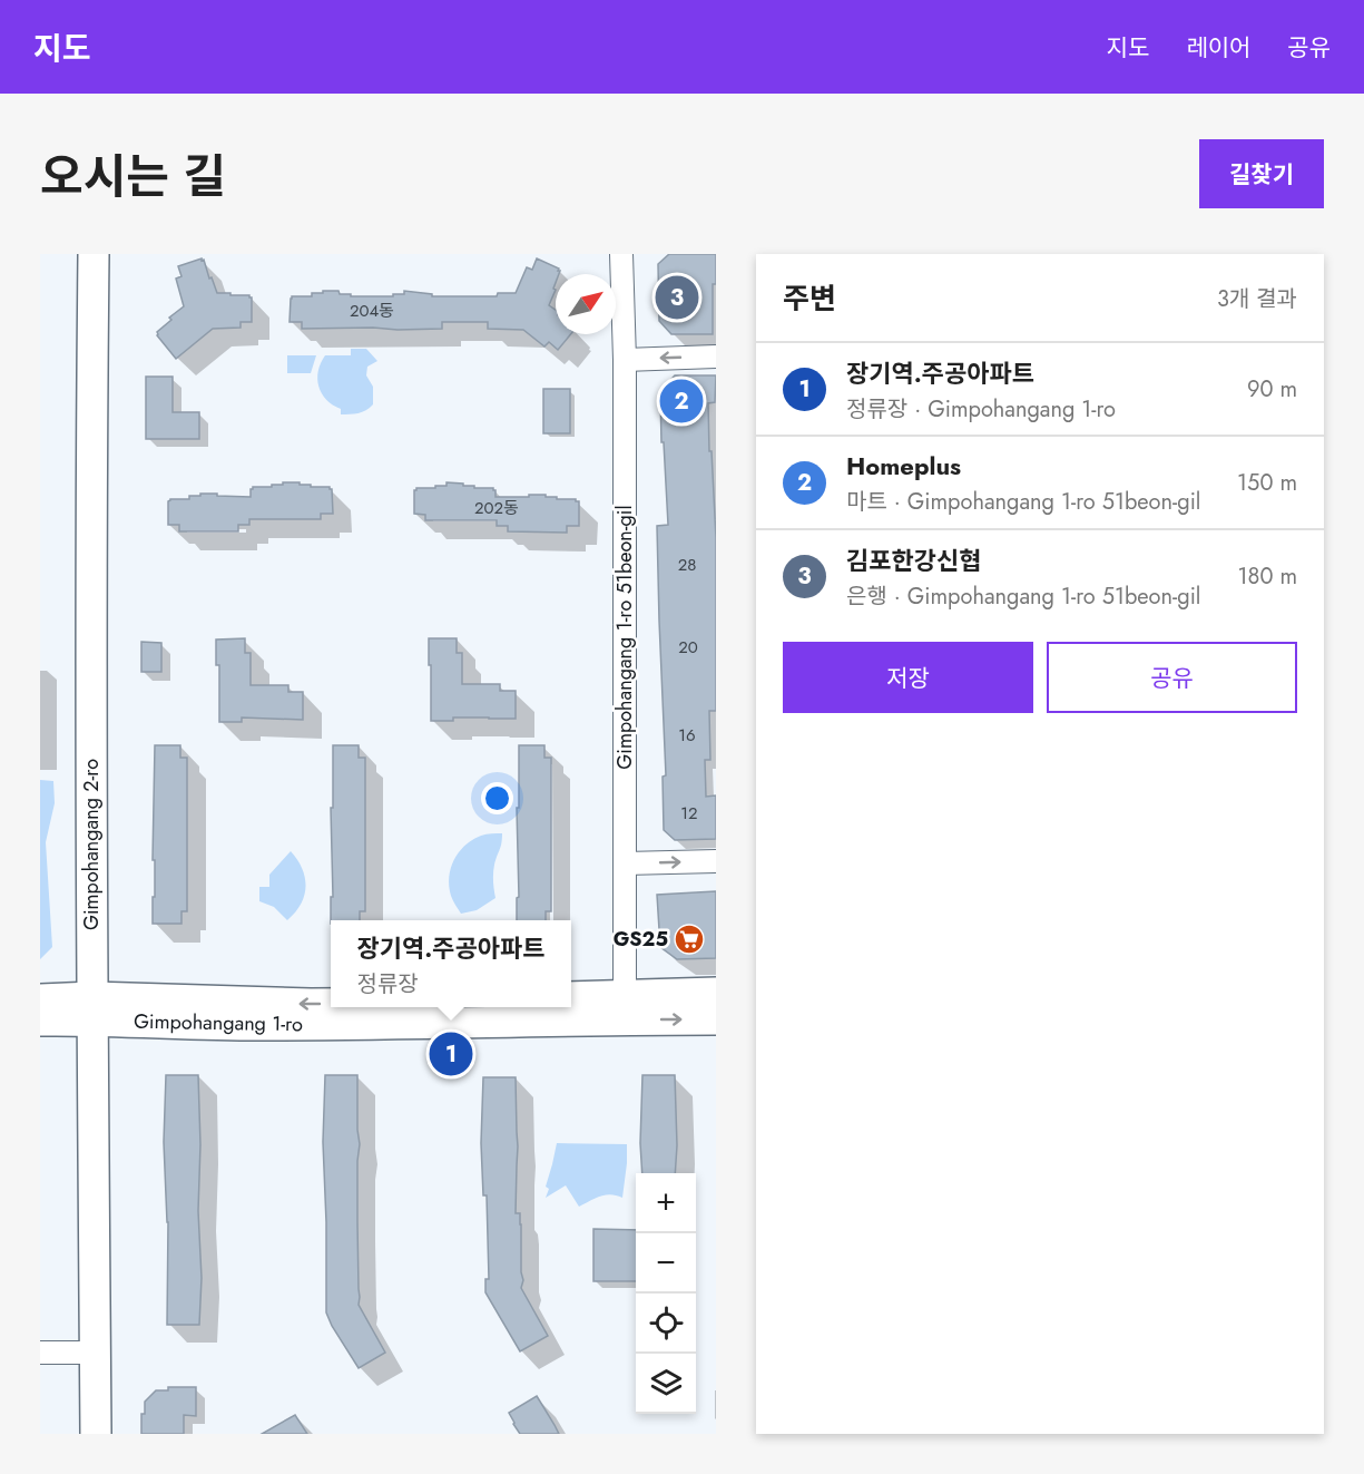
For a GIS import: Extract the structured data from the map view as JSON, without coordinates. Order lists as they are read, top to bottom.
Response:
{
  "streets": {
    "street": ["Gimpohangang 1-ro 51beon-gil", "Gimpohangang 2-ro", "Gimpohangang 1-ro"]
  },
  "crossings": [
    ["Gimpohangang 1-ro 51beon-gil", "Gimpohangang 1-ro"],
    ["Gimpohangang 2-ro", "Gimpohangang 1-ro"]
  ],
  "places": {
    "supermarket": ["GS25"]
  },
  "house_numbers": [
    "204동",
    "202동",
    "28",
    "20",
    "16",
    "12"
  ],
  "north": "top right",
  "page": {
    "header": "지도",
    "nav": ["지도", "레이어", "공유"],
    "title": "오시는 길",
    "buttons": [
      "길찾기",
      ["저장", "공유"]
    ],
    "heading": ["주변", "3개 결과"],
    "pins": ["3", "2", "1"],
    "list": [
      {
        "mark": "1",
        "name": "장기역.주공아파트",
        "note": "정류장 · Gimpohangang 1-ro",
        "value": "90 m"
      },
      {
        "mark": "2",
        "name": "Homeplus",
        "note": "마트 · Gimpohangang 1-ro 51beon-gil",
        "value": "150 m"
      },
      {
        "mark": "3",
        "name": "김포한강신협",
        "note": "은행 · Gimpohangang 1-ro 51beon-gil",
        "value": "180 m"
      }
    ],
    "popup": ["장기역.주공아파트", "정류장"],
    "map_buttons": ["+", "−"]
  }
}
